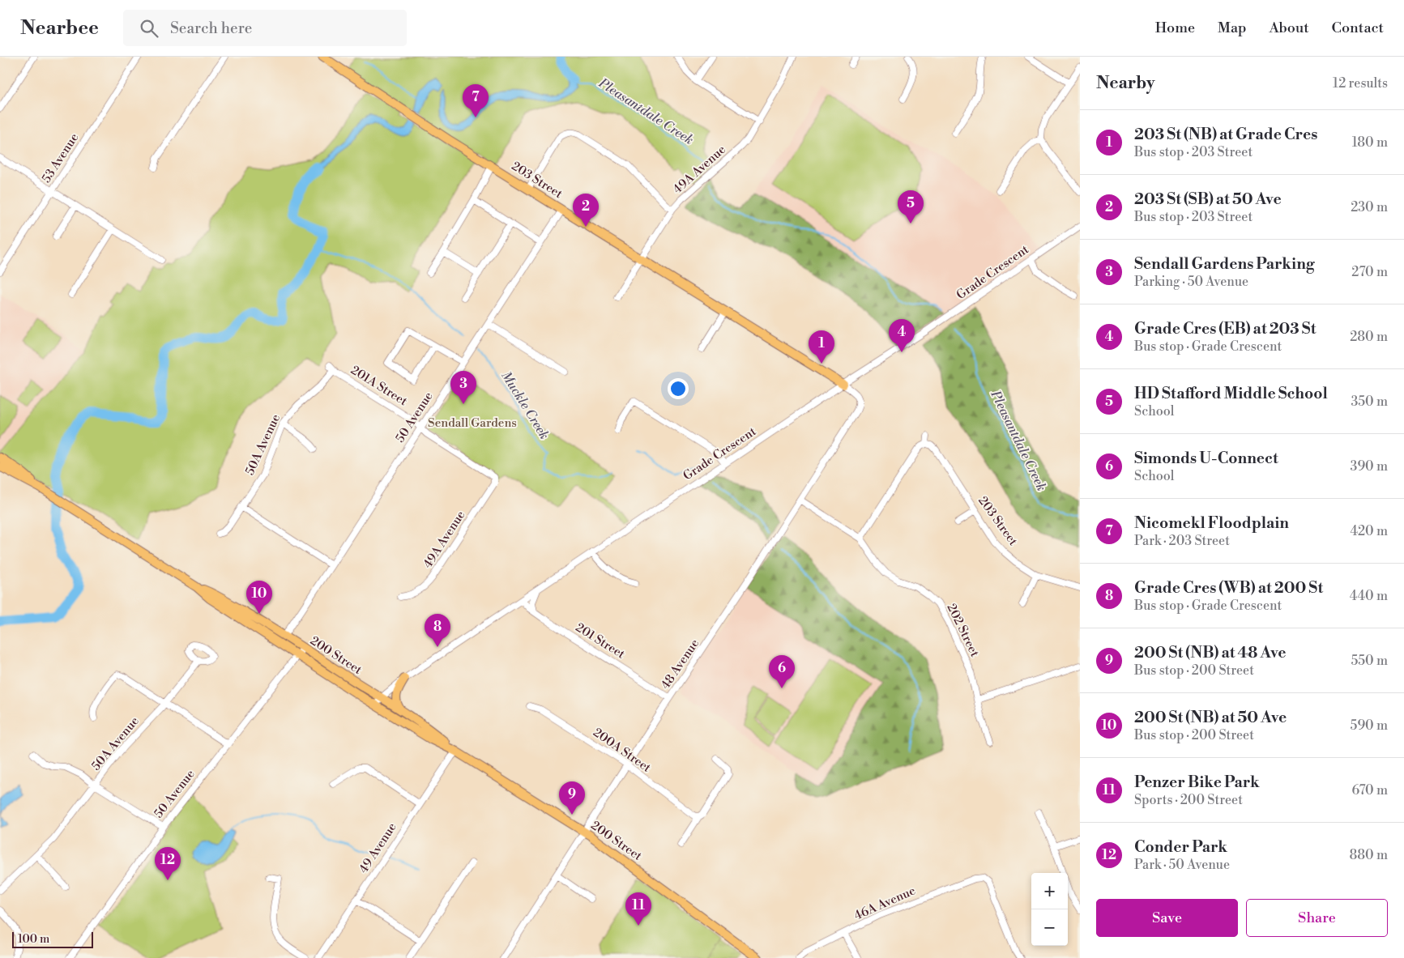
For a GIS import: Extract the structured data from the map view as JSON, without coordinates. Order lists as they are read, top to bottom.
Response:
{
  "streets": {
    "main road": ["203 Street", "200 Street"],
    "street": [
      "53 Avenue",
      "49A Avenue",
      "Grade Crescent",
      "201A Street",
      "50 Avenue",
      "50A Avenue",
      "202 Street",
      "201 Street",
      "48 Avenue",
      "200A Street",
      "49 Avenue",
      "46A Avenue"
    ]
  },
  "crossings": [
    ["49A Avenue", "203 Street"],
    ["49A Avenue", "201A Street"],
    ["203 Street", "Grade Crescent"],
    ["203 Street", "50 Avenue"],
    ["203 Street", "48 Avenue"],
    ["Grade Crescent", "201 Street"],
    ["Grade Crescent", "200 Street"],
    ["Grade Crescent", "48 Avenue"],
    ["201A Street", "50 Avenue"],
    ["201A Street", "50A Avenue"],
    ["50 Avenue", "200 Street"],
    ["202 Street", "48 Avenue"],
    ["201 Street", "48 Avenue"],
    ["200 Street", "48 Avenue"],
    ["200 Street", "49 Avenue"],
    ["48 Avenue", "200A Street"]
  ],
  "water": ["Pleasantdale Creek", "Muckle Creek"],
  "parks": ["Sendall Gardens"],
  "scale_bar": "100 m",
  "page": {
    "header": "Nearbee",
    "search": "Search here",
    "nav": [
      "Home",
      "Map",
      "About",
      "Contact"
    ],
    "heading": ["Nearby", "12 results"],
    "pins": [
      "7",
      "5",
      "2",
      "4",
      "1",
      "3",
      "10",
      "8",
      "6",
      "9",
      "12",
      "11"
    ],
    "list": [
      {
        "mark": "1",
        "name": "203 St (NB) at Grade Cres",
        "note": "Bus stop · 203 Street",
        "value": "180 m"
      },
      {
        "mark": "2",
        "name": "203 St (SB) at 50 Ave",
        "note": "Bus stop · 203 Street",
        "value": "230 m"
      },
      {
        "mark": "3",
        "name": "Sendall Gardens Parking",
        "note": "Parking · 50 Avenue",
        "value": "270 m"
      },
      {
        "mark": "4",
        "name": "Grade Cres (EB) at 203 St",
        "note": "Bus stop · Grade Crescent",
        "value": "280 m"
      },
      {
        "mark": "5",
        "name": "HD Stafford Middle School",
        "note": "School",
        "value": "350 m"
      },
      {
        "mark": "6",
        "name": "Simonds U-Connect",
        "note": "School",
        "value": "390 m"
      },
      {
        "mark": "7",
        "name": "Nicomekl Floodplain",
        "note": "Park · 203 Street",
        "value": "420 m"
      },
      {
        "mark": "8",
        "name": "Grade Cres (WB) at 200 St",
        "note": "Bus stop · Grade Crescent",
        "value": "440 m"
      },
      {
        "mark": "9",
        "name": "200 St (NB) at 48 Ave",
        "note": "Bus stop · 200 Street",
        "value": "550 m"
      },
      {
        "mark": "10",
        "name": "200 St (NB) at 50 Ave",
        "note": "Bus stop · 200 Street",
        "value": "590 m"
      },
      {
        "mark": "11",
        "name": "Penzer Bike Park",
        "note": "Sports · 200 Street",
        "value": "670 m"
      },
      {
        "mark": "12",
        "name": "Conder Park",
        "note": "Park · 50 Avenue",
        "value": "880 m"
      }
    ],
    "map_buttons": ["+", "−"],
    "buttons": ["Save", "Share"],
    "scale": "100 m"
  }
}
